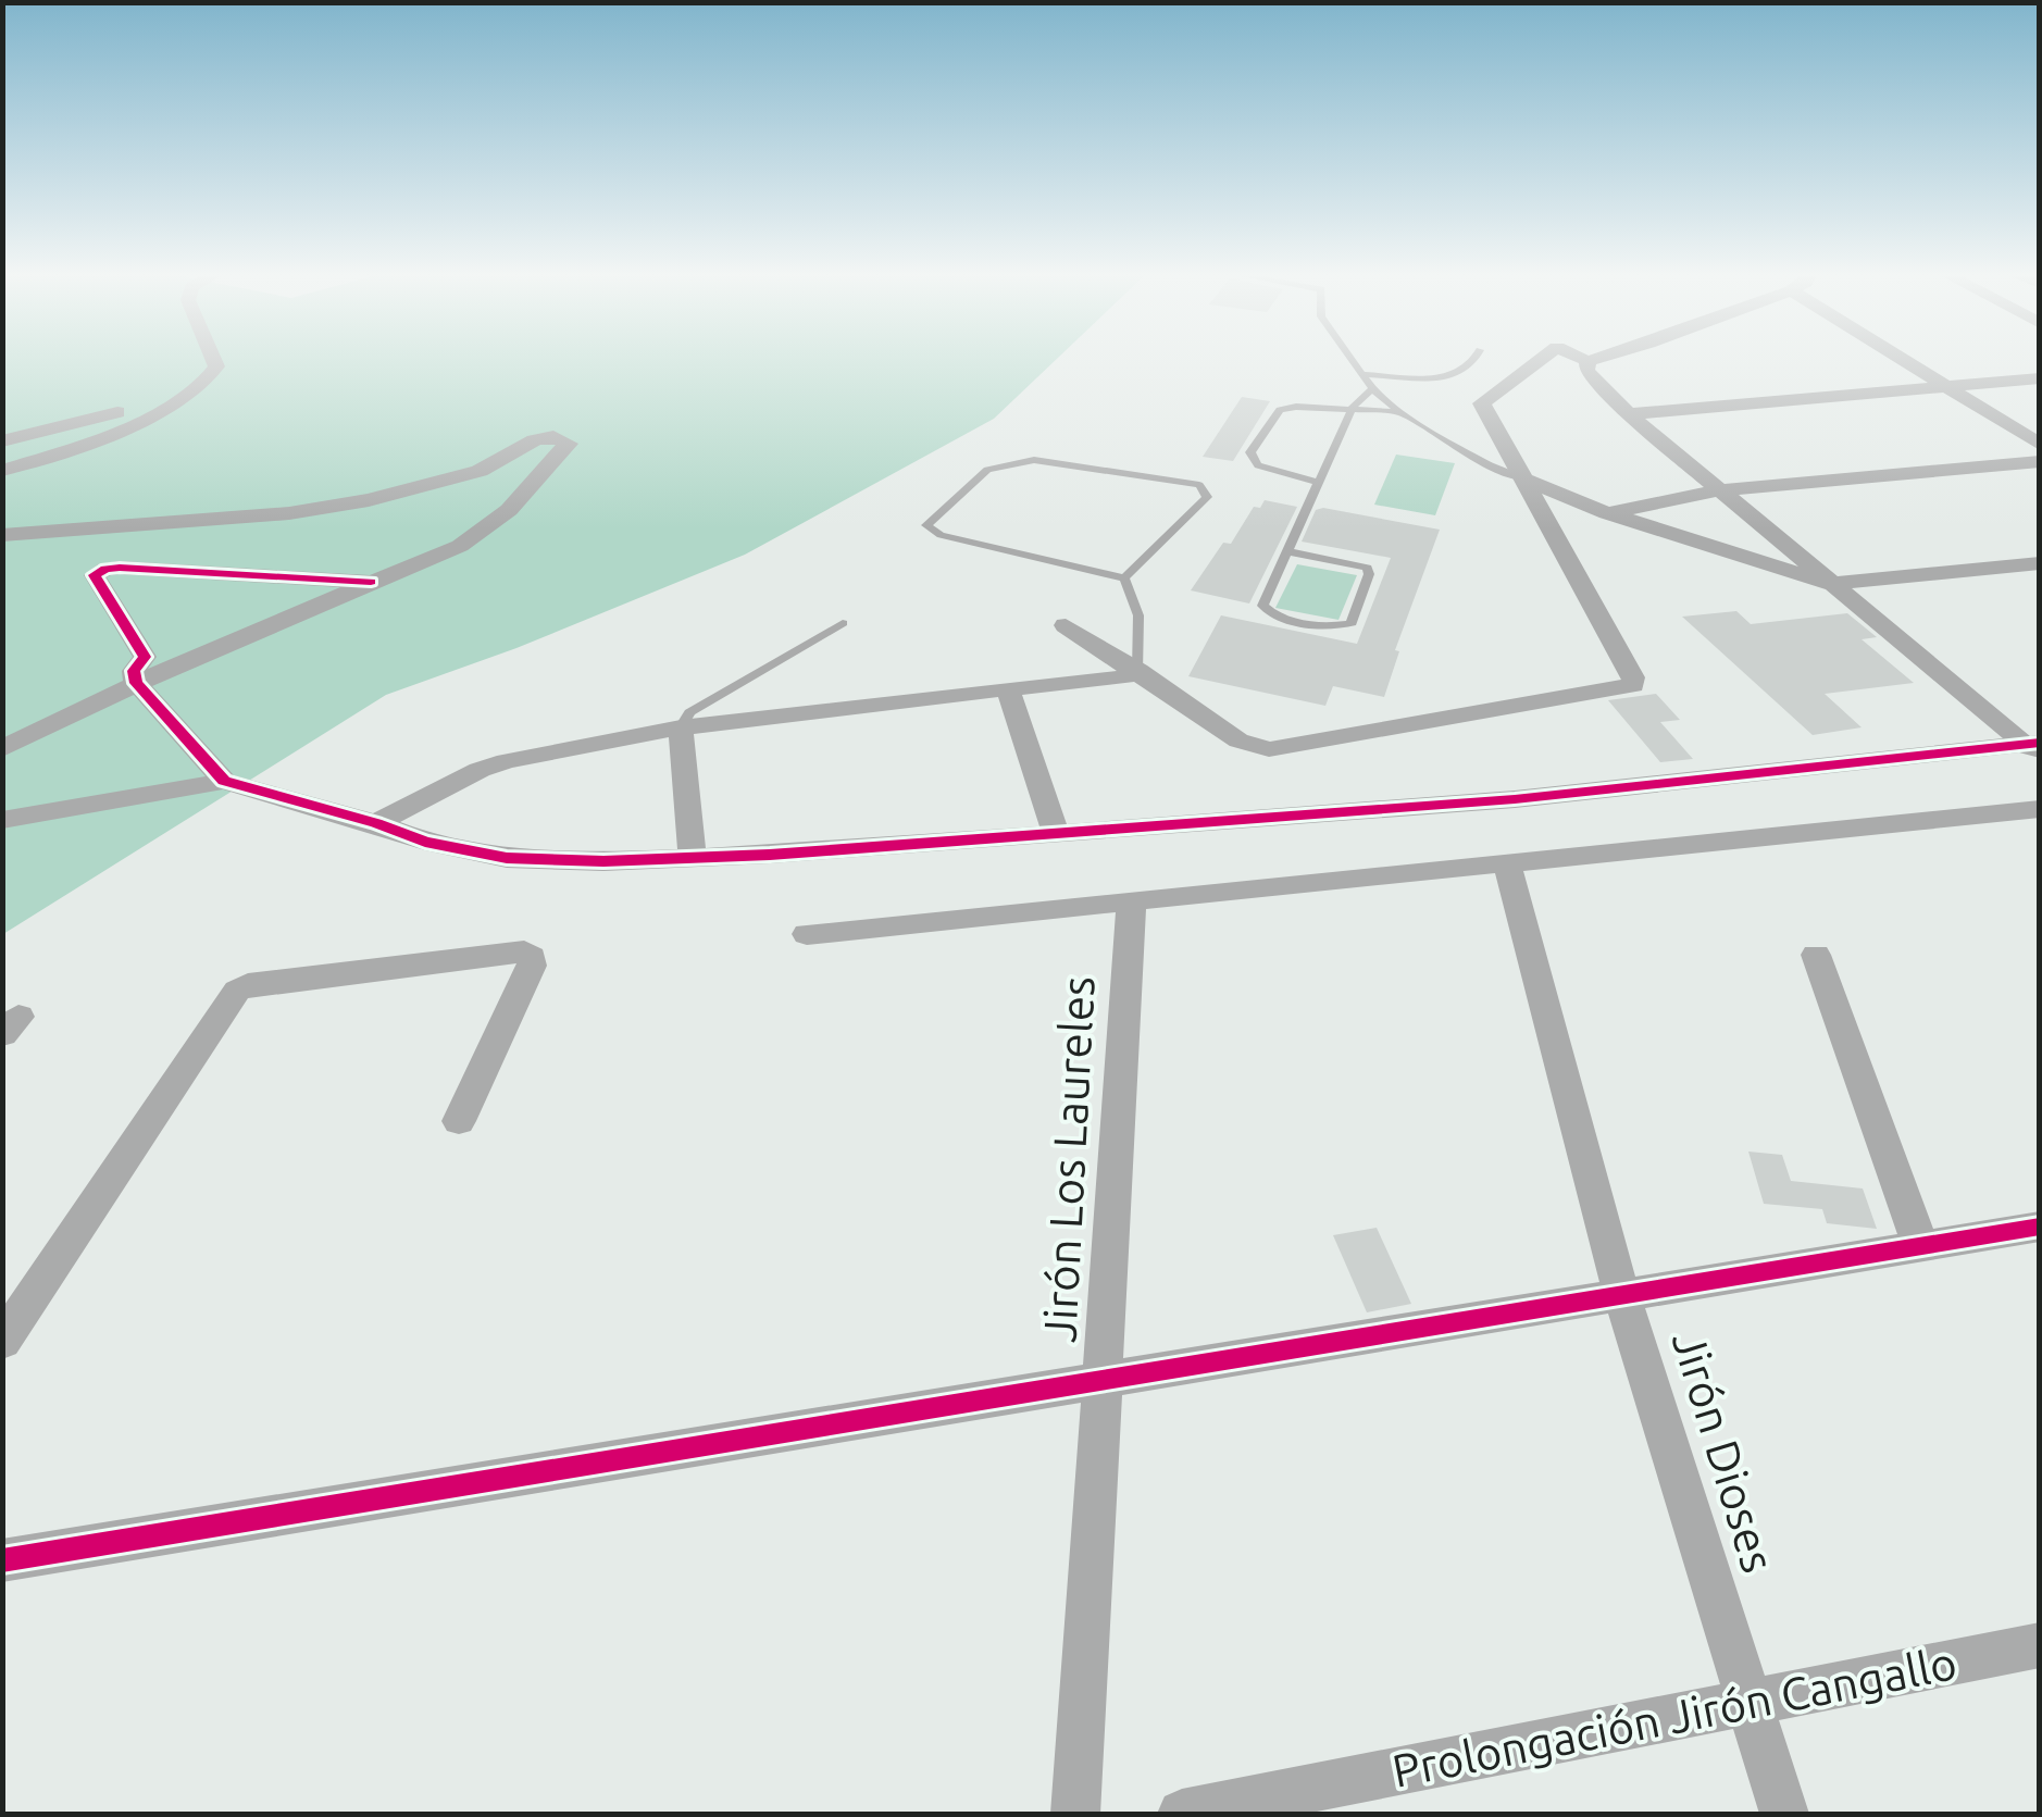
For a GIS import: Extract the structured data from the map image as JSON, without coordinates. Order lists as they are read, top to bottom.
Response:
{
  "streets": {
    "street": ["Jirón Los Laureles", "Jirón Dioses", "Prolongación Jirón Cangallo"]
  },
  "crossings": [
    ["Jirón Dioses", "Prolongación Jirón Cangallo"]
  ]
}
